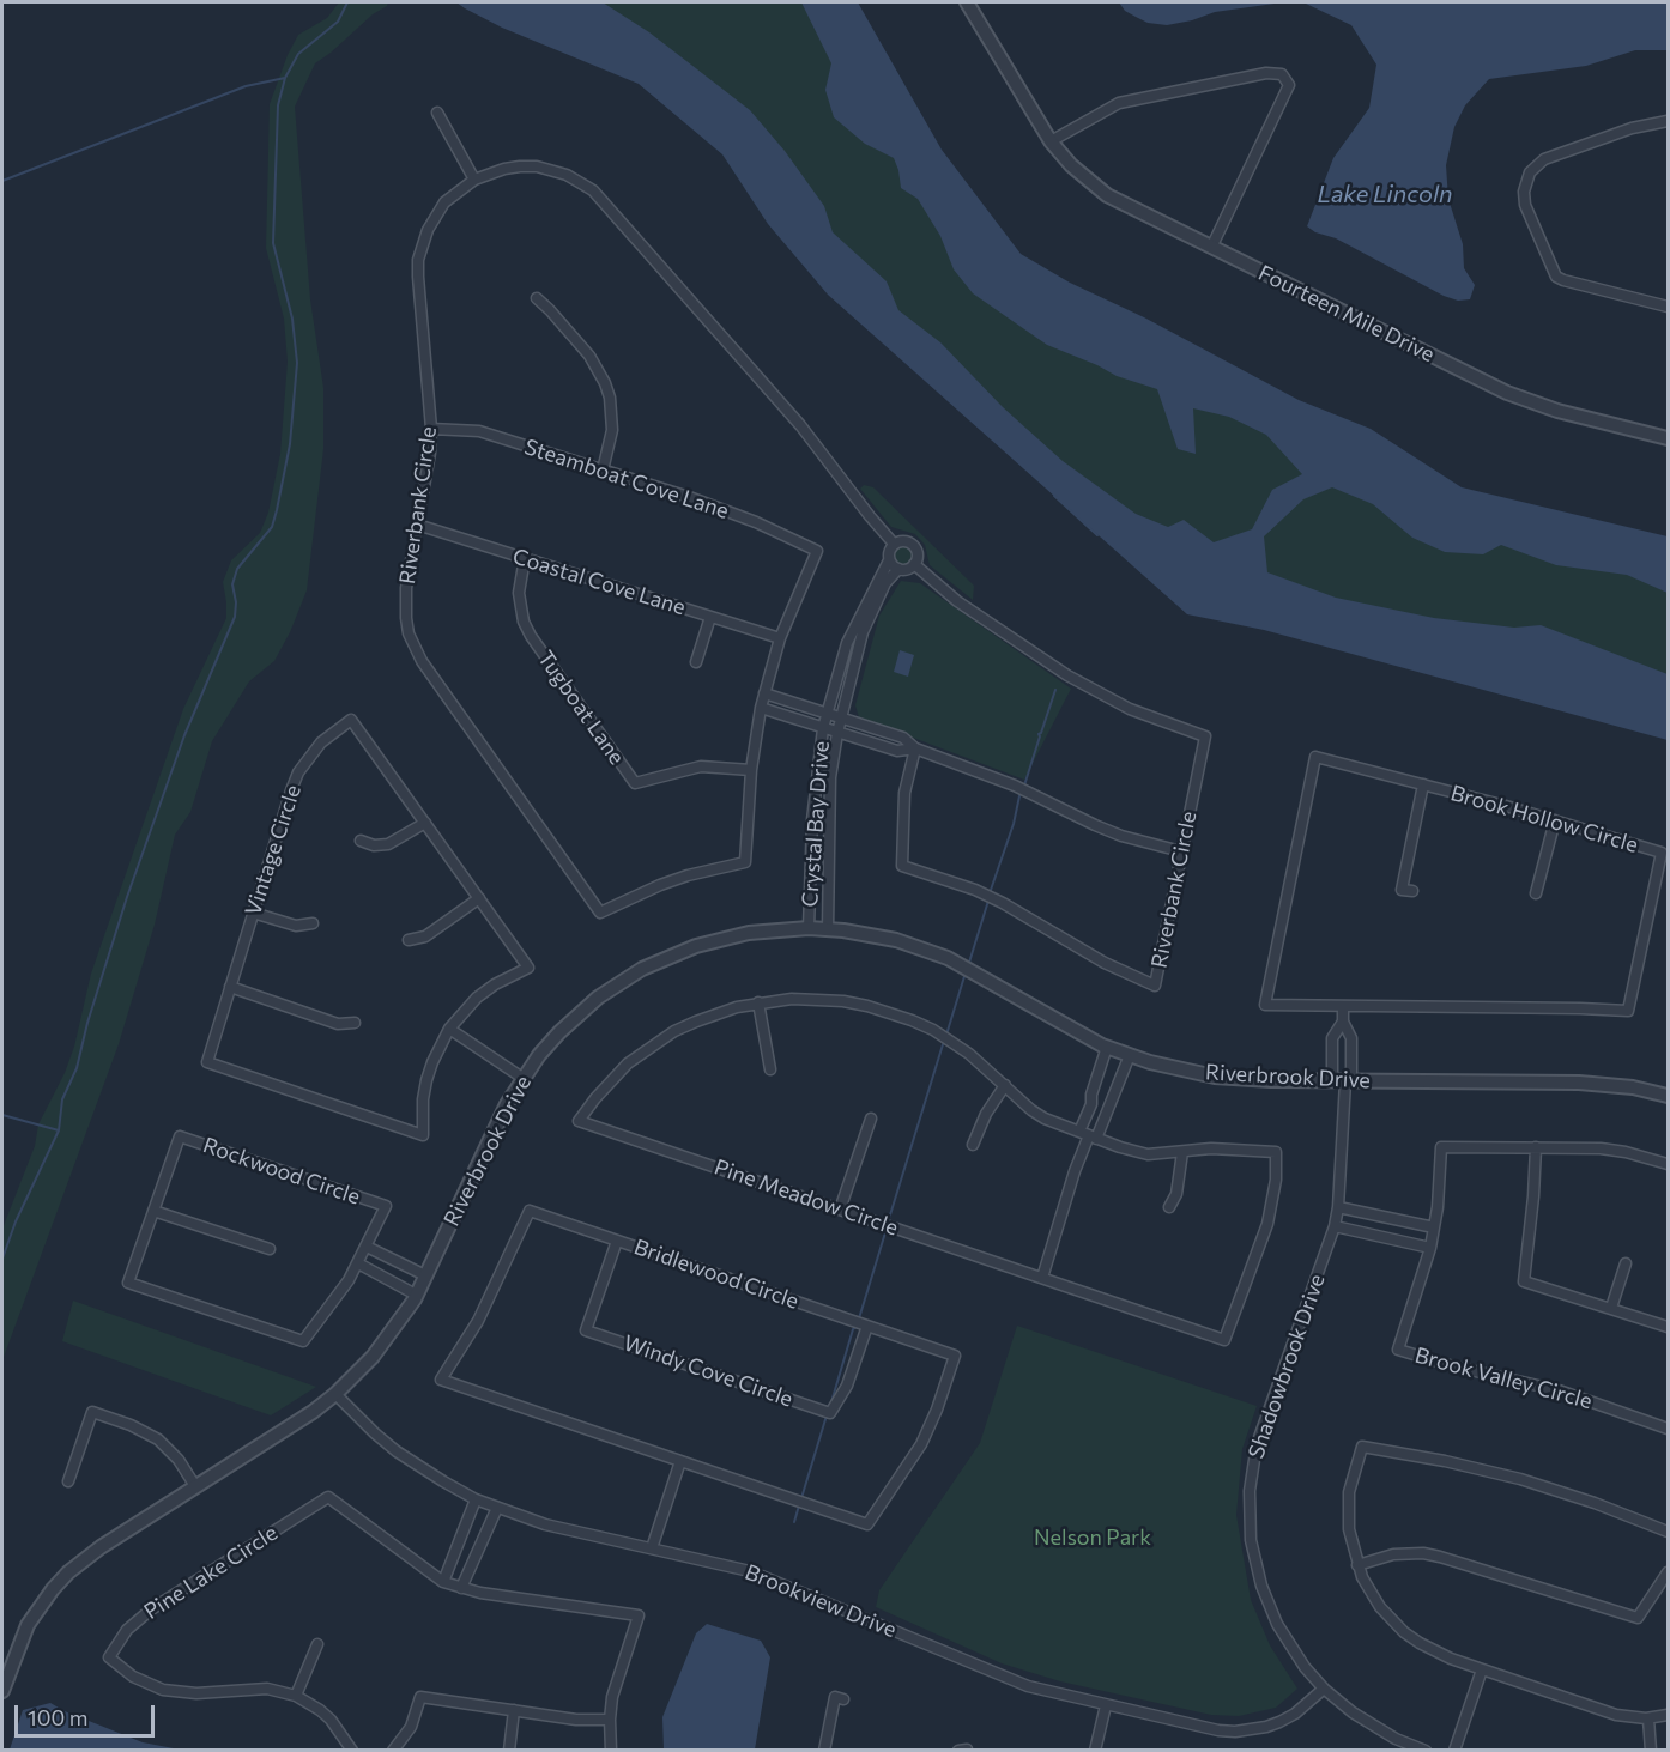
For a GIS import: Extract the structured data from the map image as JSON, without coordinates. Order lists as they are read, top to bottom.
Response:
{
  "streets": {
    "street": [
      "Fourteen Mile Drive",
      "Steamboat Cove Lane",
      "Riverbank Circle",
      "Coastal Cove Lane",
      "Tugboat Lane",
      "Brook Hollow Circle",
      "Crystal Bay Drive",
      "Vintage Circle",
      "Riverbrook Drive",
      "Rockwood Circle",
      "Pine Meadow Circle",
      "Bridlewood Circle",
      "Shadowbrook Drive",
      "Windy Cove Circle",
      "Brook Valley Circle",
      "Pine Lake Circle",
      "Brookview Drive"
    ]
  },
  "crossings": [
    ["Steamboat Cove Lane", "Riverbank Circle"],
    ["Riverbank Circle", "Coastal Cove Lane"],
    ["Riverbank Circle", "Tugboat Lane"],
    ["Riverbank Circle", "Crystal Bay Drive"],
    ["Coastal Cove Lane", "Tugboat Lane"],
    ["Crystal Bay Drive", "Riverbrook Drive"],
    ["Riverbrook Drive", "Shadowbrook Drive"],
    ["Riverbrook Drive", "Brookview Drive"],
    ["Bridlewood Circle", "Windy Cove Circle"],
    ["Shadowbrook Drive", "Brookview Drive"]
  ],
  "water": ["Lake Lincoln"],
  "parks": ["Nelson Park"],
  "scale_bar": "100 m"
}
